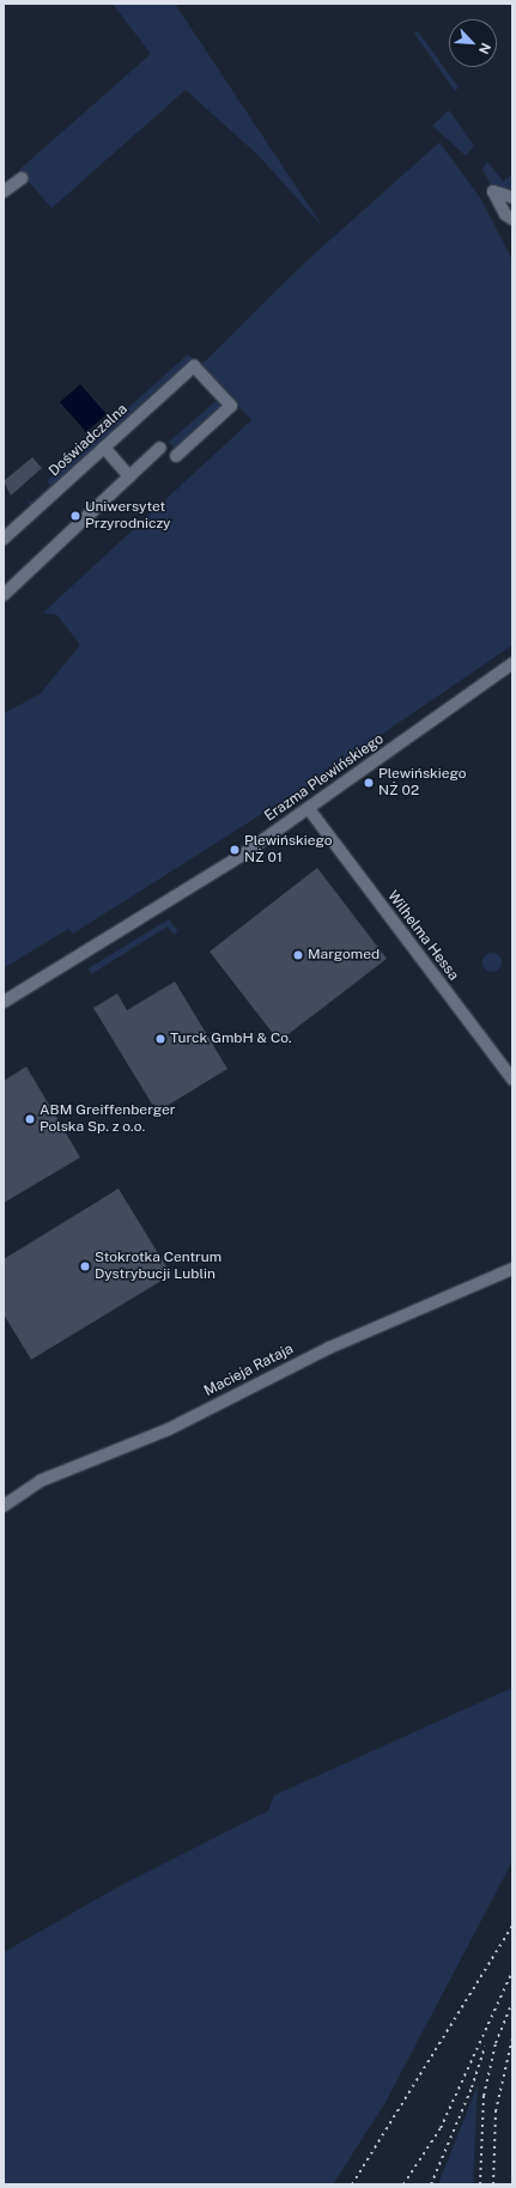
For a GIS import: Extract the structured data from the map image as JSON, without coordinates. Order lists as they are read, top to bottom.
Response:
{
  "streets": {
    "street": [
      "Doświadczalna",
      "Erazma Plewińskiego",
      "Wilhelma Hessa",
      "Macieja Rataja"
    ]
  },
  "crossings": [
    ["Erazma Plewińskiego", "Wilhelma Hessa"]
  ],
  "places": [
    "Uniwersytet Przyrodniczy",
    "Plewińskiego NŻ 02",
    "Plewińskiego NŻ 01",
    "Margomed",
    "Turck GmbH & Co.",
    "ABM Greiffenberger Polska Sp. z o.o.",
    "Stokrotka Centrum Dystrybucji Lublin"
  ],
  "north": "bottom right"
}
